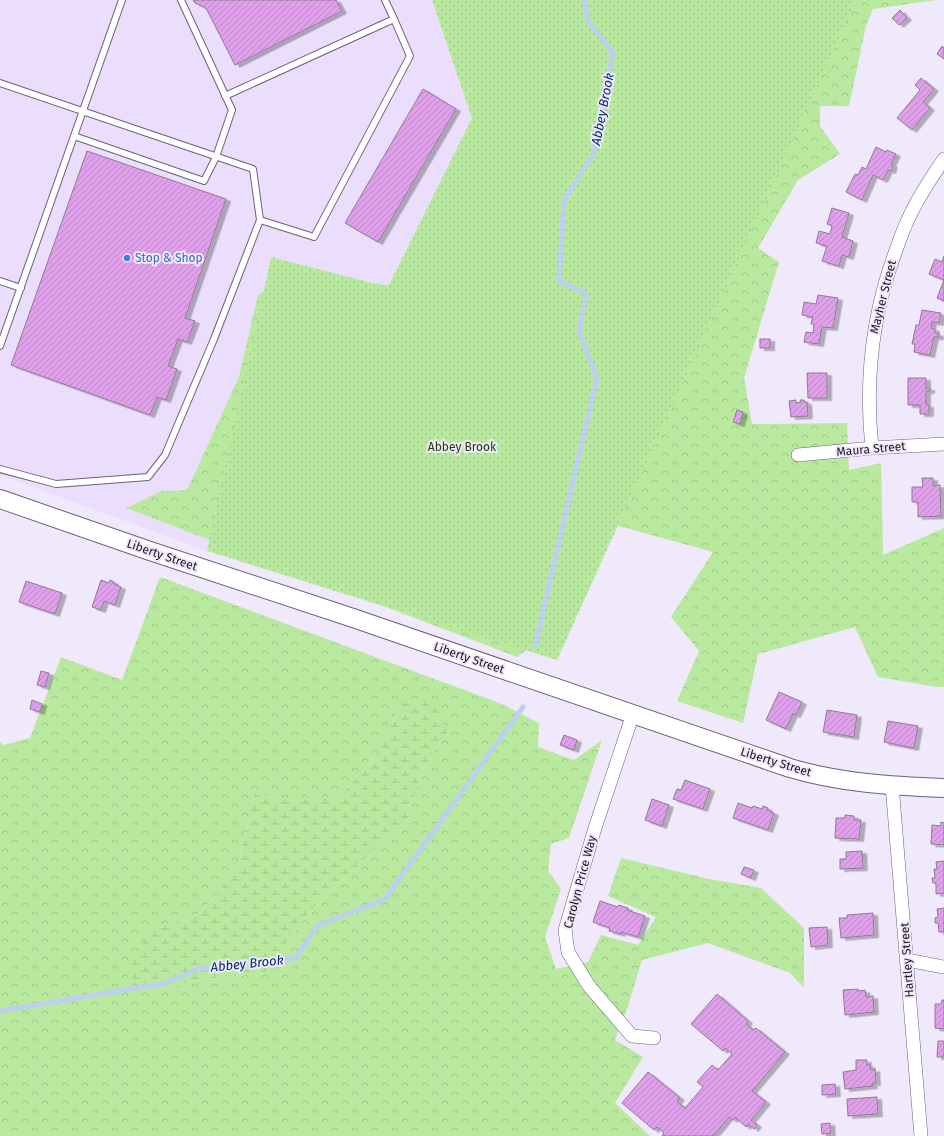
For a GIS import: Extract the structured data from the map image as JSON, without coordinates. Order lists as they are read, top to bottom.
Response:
{
  "streets": {
    "main road": ["Liberty Street"],
    "street": [
      "Mayher Street",
      "Maura Street",
      "Carolyn Price Way",
      "Hartley Street"
    ]
  },
  "crossings": [
    ["Mayher Street", "Maura Street"],
    ["Liberty Street", "Carolyn Price Way"],
    ["Liberty Street", "Hartley Street"]
  ],
  "water": ["Abbey Brook"],
  "parks": ["Abbey Brook"],
  "places": ["Stop & Shop"]
}
